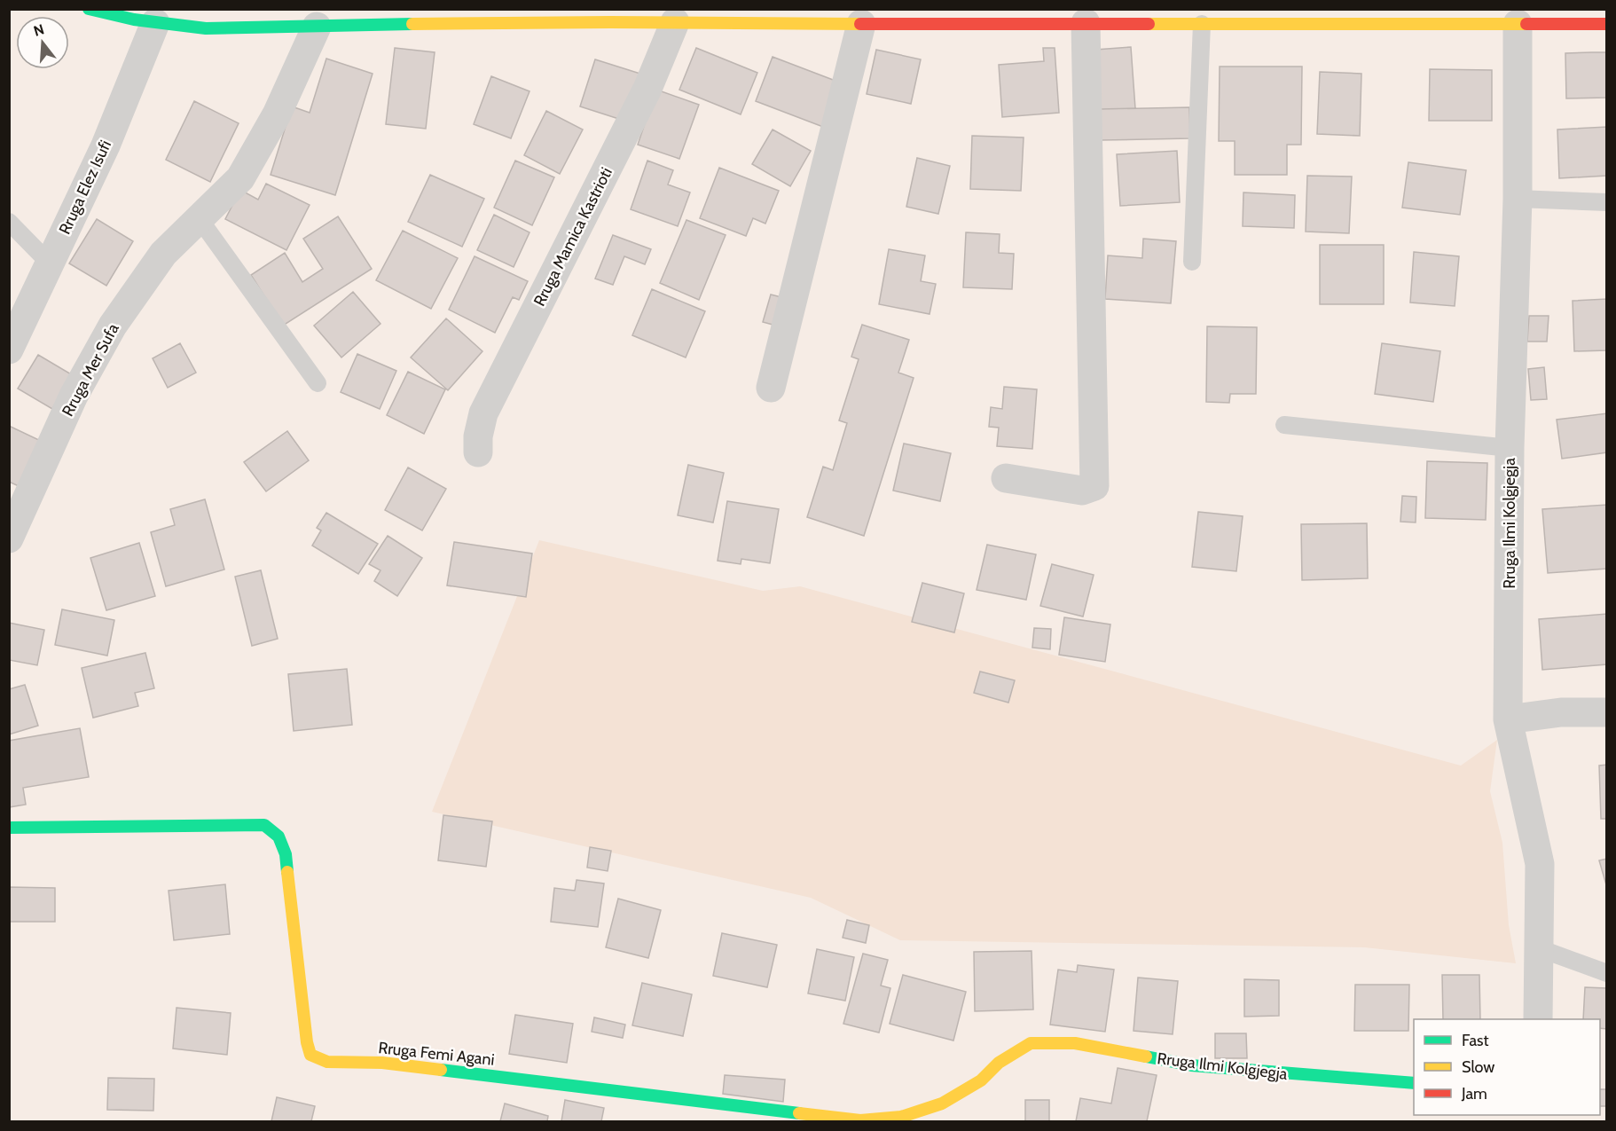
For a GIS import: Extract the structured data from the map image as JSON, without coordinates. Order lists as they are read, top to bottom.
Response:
{
  "streets": {
    "street": [
      "Rruga Elez Isufi",
      "Rruga Mamica Kastrioti",
      "Rruga Mer Sufa",
      "Rruga Ilmi Kolgjegja",
      "Rruga Femi Agani"
    ]
  },
  "crossings": [
    ["Rruga Ilmi Kolgjegja", "Rruga Femi Agani"]
  ],
  "legend": ["Fast", "Slow", "Jam"],
  "north": "top"
}
